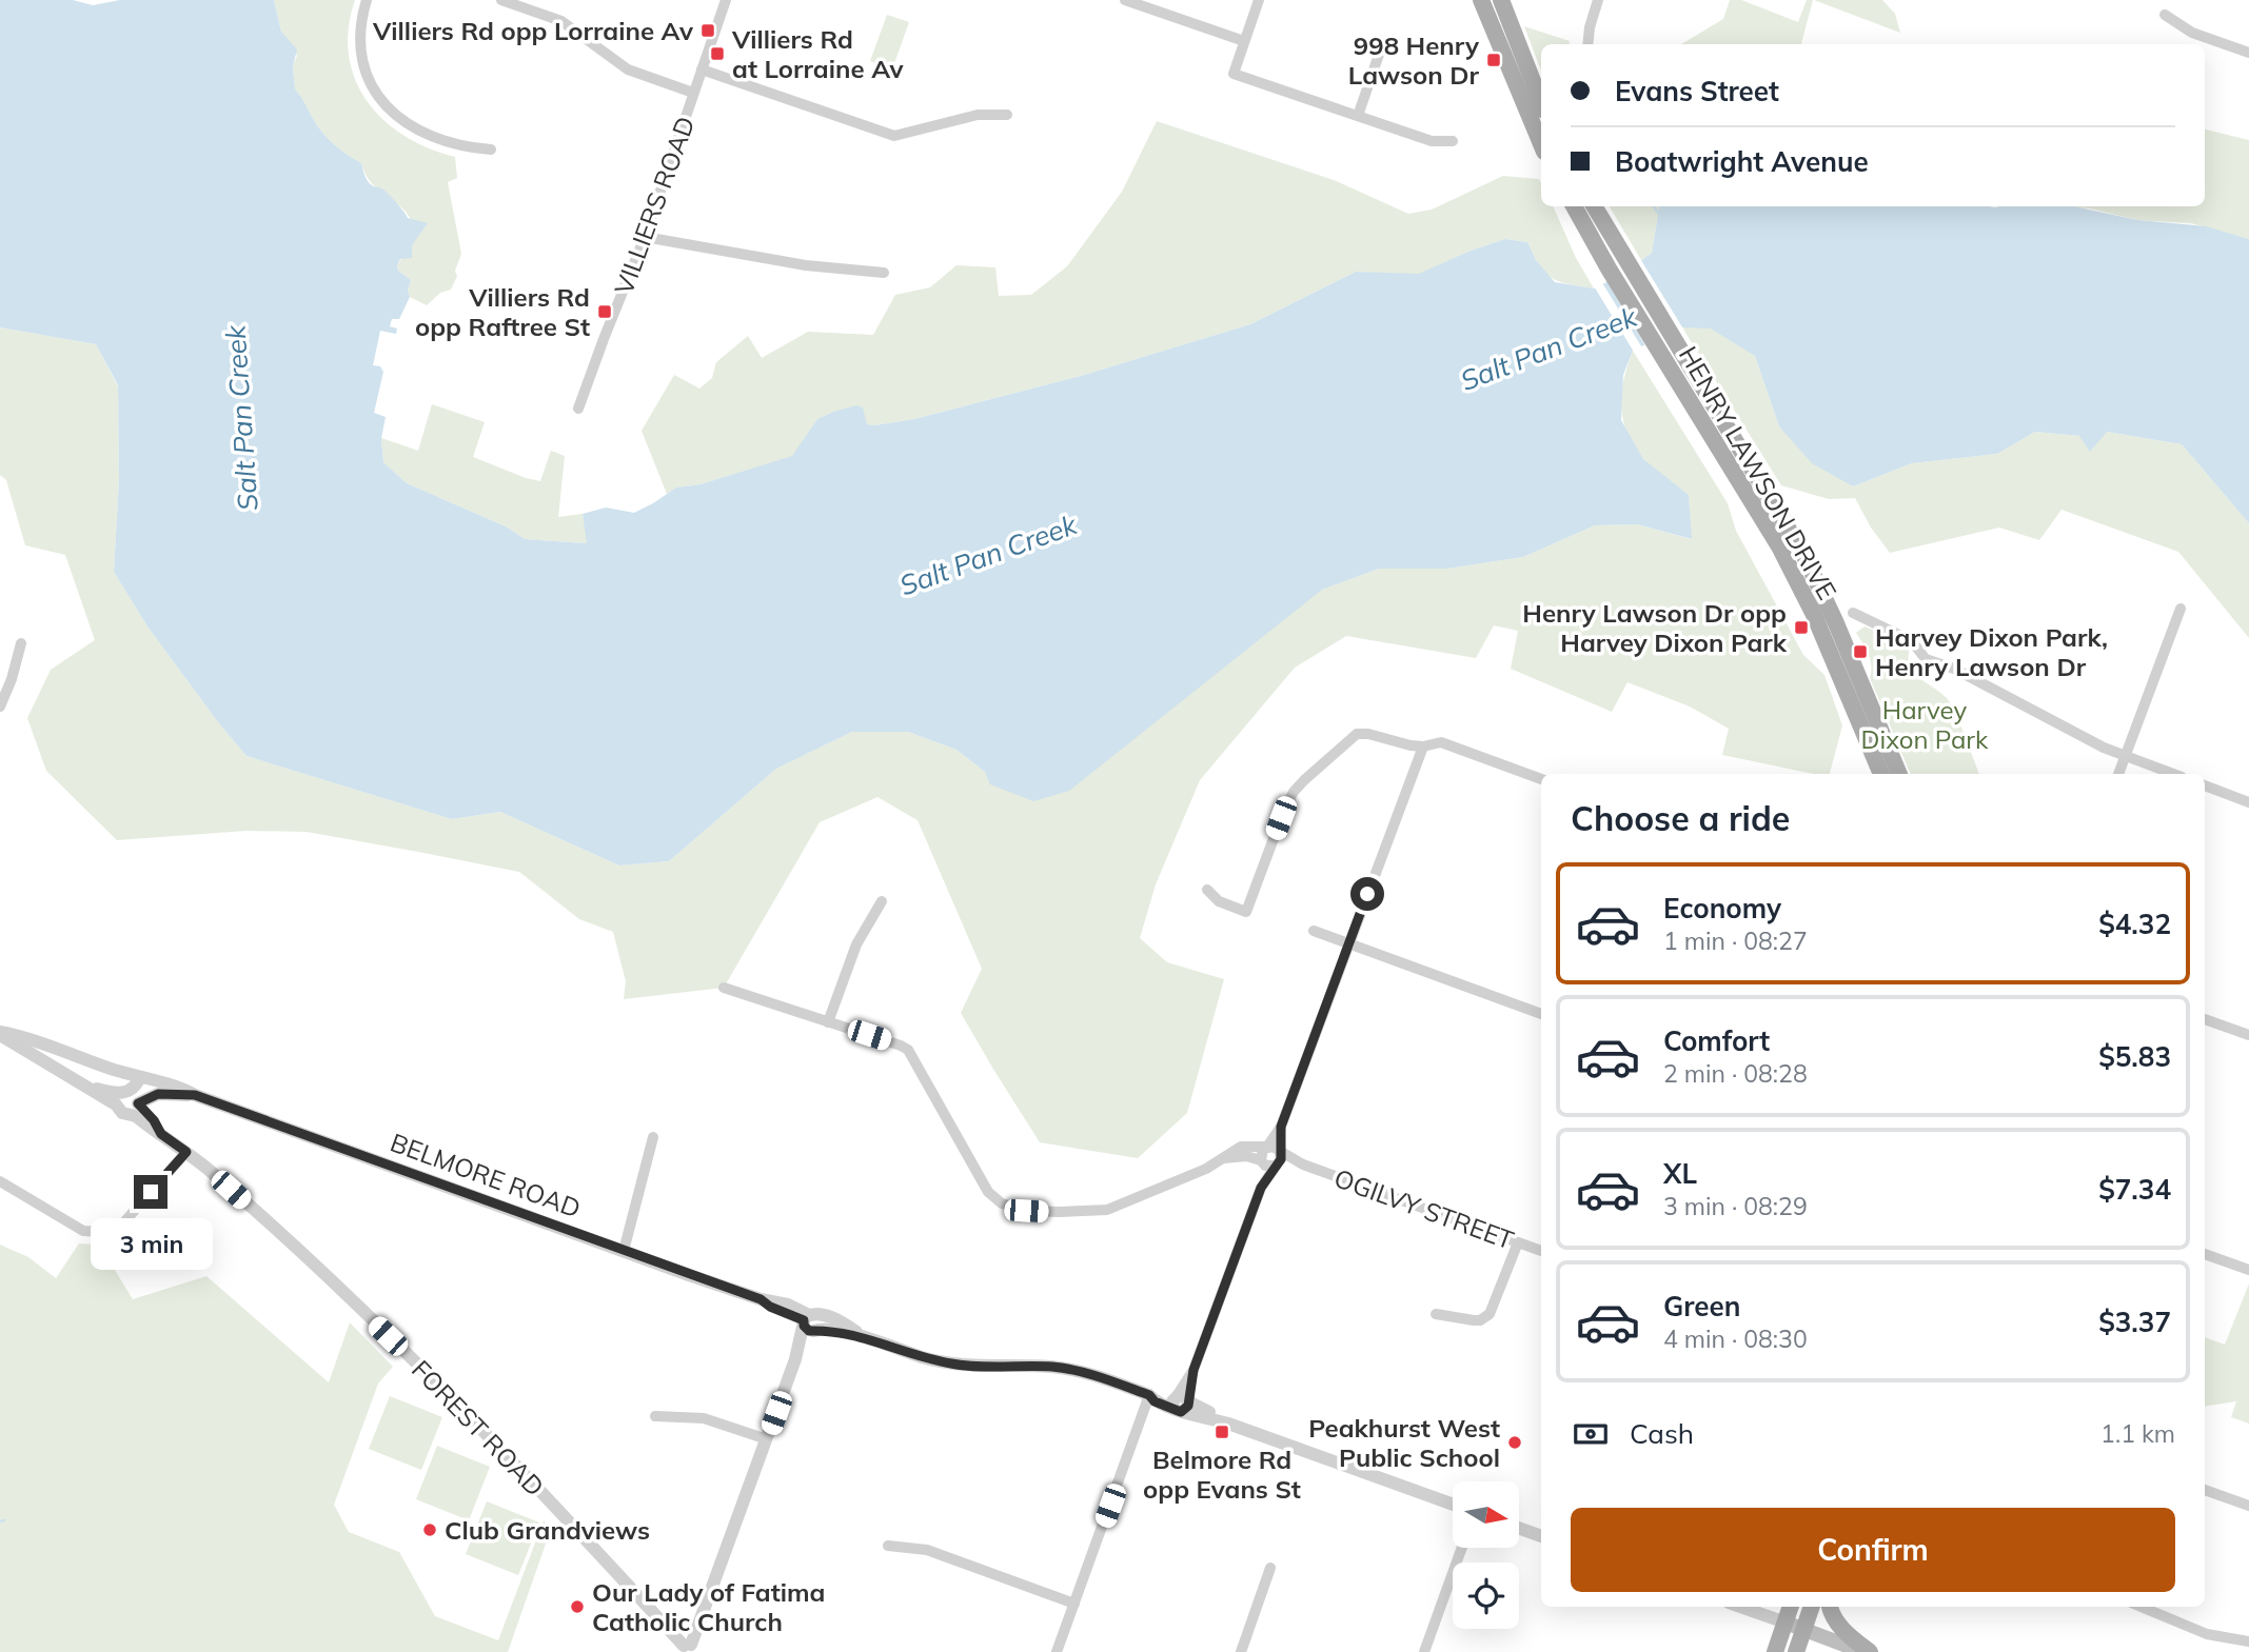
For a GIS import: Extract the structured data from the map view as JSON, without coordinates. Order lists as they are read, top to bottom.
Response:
{
  "streets": {
    "main road": ["HENRY LAWSON DRIVE"],
    "street": [
      "VILLIERS ROAD",
      "BELMORE ROAD",
      "OGILVY STREET",
      "FOREST ROAD"
    ]
  },
  "crossings": [
    ["BELMORE ROAD", "FOREST ROAD"]
  ],
  "water": ["Salt Pan Creek"],
  "parks": ["Harvey Dixon Park"],
  "places": {
    "transit": [
      "Villiers Rd opp Lorraine Av",
      "Villiers Rd at Lorraine Av",
      "998 Henry Lawson Dr",
      "Villiers Rd opp Raftree St",
      "Henry Lawson Dr opp Harvey Dixon Park",
      "Harvey Dixon Park, Henry Lawson Dr",
      "Belmore Rd opp Evans St"
    ],
    "other": ["Peakhurst West Public School", "Club Grandviews", "Our Lady of Fatima Catholic Church"]
  },
  "north": "right",
  "page": {
    "banner": ["Evans Street", "Boatwright Avenue"],
    "heading": "Choose a ride",
    "list": [
      {
        "name": "Economy",
        "note": "1 min · 08:27",
        "value": "$4.32"
      },
      {
        "name": "Comfort",
        "note": "2 min · 08:28",
        "value": "$5.83"
      },
      {
        "name": "XL",
        "note": "3 min · 08:29",
        "value": "$7.34"
      },
      {
        "name": "Green",
        "note": "4 min · 08:30",
        "value": "$3.37"
      }
    ],
    "bubble": "3 min",
    "pay": ["Cash", "1.1 km"],
    "buttons": "Confirm"
  }
}
